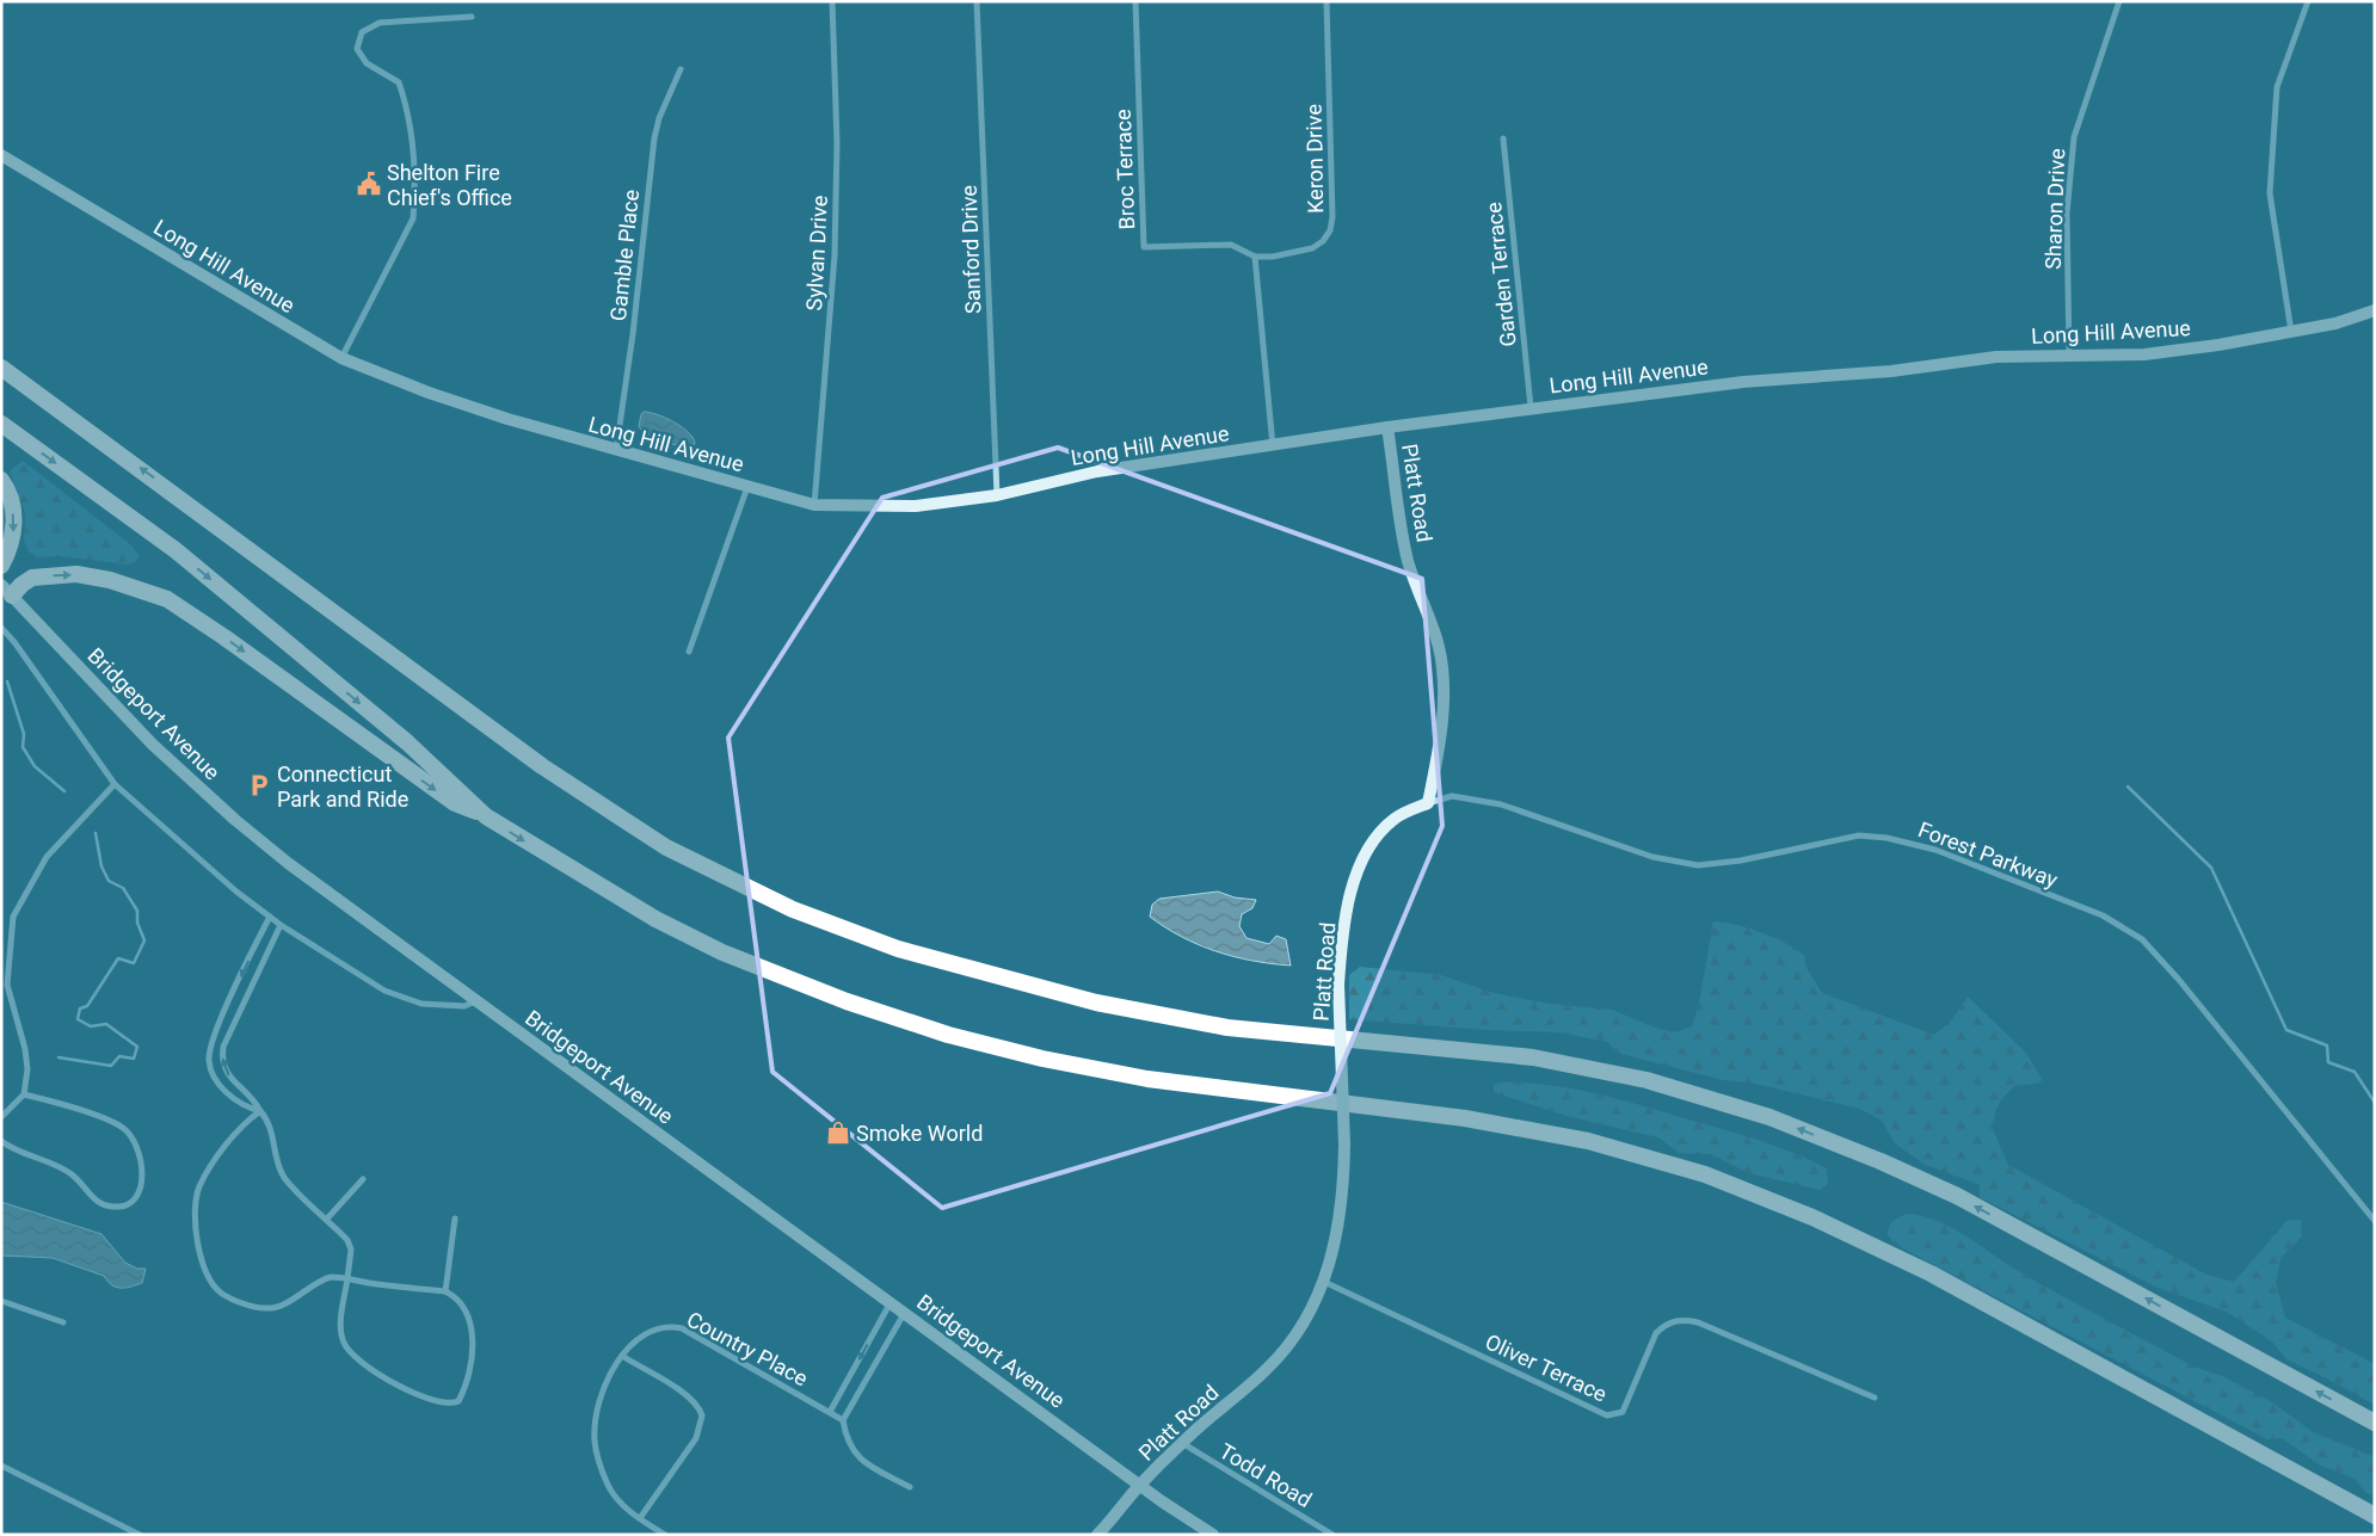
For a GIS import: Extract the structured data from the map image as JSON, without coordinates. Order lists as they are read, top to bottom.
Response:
{
  "streets": {
    "street": [
      "Keron Drive",
      "Broc Terrace",
      "Sharon Drive",
      "Sanford Drive",
      "Sylvan Drive",
      "Gamble Place",
      "Long Hill Avenue",
      "Garden Terrace",
      "Platt Road",
      "Bridgeport Avenue",
      "Forest Parkway",
      "Country Place",
      "Oliver Terrace",
      "Todd Road"
    ]
  },
  "crossings": [
    ["Keron Drive", "Broc Terrace"],
    ["Sharon Drive", "Long Hill Avenue"],
    ["Sanford Drive", "Long Hill Avenue"],
    ["Sylvan Drive", "Long Hill Avenue"],
    ["Gamble Place", "Long Hill Avenue"],
    ["Long Hill Avenue", "Garden Terrace"],
    ["Long Hill Avenue", "Platt Road"],
    ["Platt Road", "Bridgeport Avenue"],
    ["Platt Road", "Forest Parkway"],
    ["Platt Road", "Oliver Terrace"],
    ["Platt Road", "Todd Road"]
  ],
  "places": {
    "public building": ["Shelton Fire Chief's Office"],
    "parking": ["Connecticut Park and Ride"],
    "shop": ["Smoke World"]
  }
}
